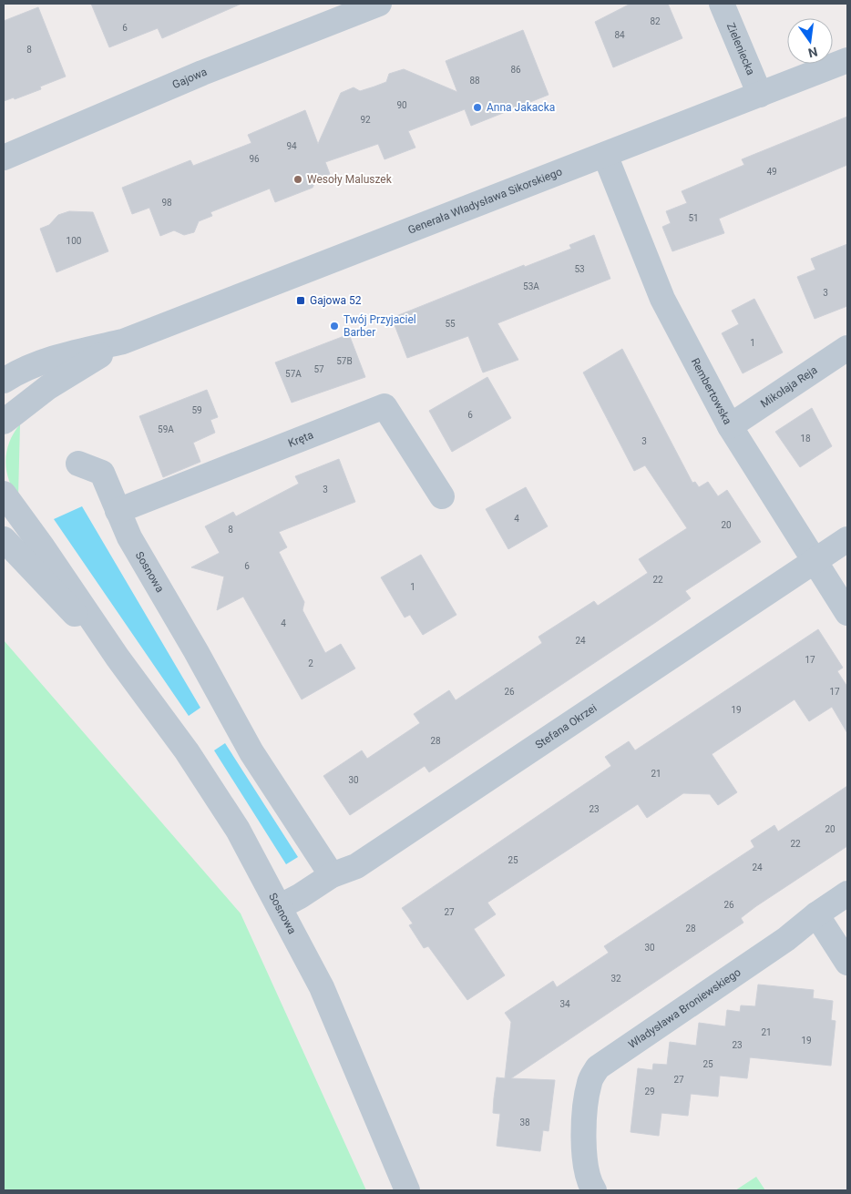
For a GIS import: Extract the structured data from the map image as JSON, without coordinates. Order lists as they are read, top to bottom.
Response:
{
  "streets": {
    "street": [
      "Zieleniecka",
      "Gajowa",
      "Generała Władysława Sikorskiego",
      "Mikołaja Reja",
      "Rembertowska",
      "Kręta",
      "Sosnowa",
      "Stefana Okrzei",
      "Władysława Broniewskiego"
    ]
  },
  "crossings": [
    ["Zieleniecka", "Generała Władysława Sikorskiego"],
    ["Generała Władysława Sikorskiego", "Rembertowska"],
    ["Mikołaja Reja", "Rembertowska"],
    ["Rembertowska", "Stefana Okrzei"],
    ["Kręta", "Sosnowa"],
    ["Sosnowa", "Stefana Okrzei"]
  ],
  "places": {
    "other": ["Anna Jakacka", "Wesoły Maluszek", "Twój Przyjaciel Barber"],
    "transit": ["Gajowa 52"]
  },
  "house_numbers": [
    "82",
    "6",
    "84",
    "8",
    "86",
    "88",
    "90",
    "92",
    "94",
    "96",
    "49",
    "98",
    "51",
    "100",
    "53",
    "53A",
    "3",
    "55",
    "1",
    "57B",
    "57",
    "57A",
    "59",
    "6",
    "59A",
    "18",
    "3",
    "3",
    "4",
    "20",
    "8",
    "6",
    "22",
    "1",
    "4",
    "24",
    "17",
    "2",
    "26",
    "17",
    "19",
    "28",
    "21",
    "30",
    "23",
    "20",
    "22",
    "25",
    "24",
    "26",
    "27",
    "28",
    "30",
    "32",
    "34",
    "21",
    "19",
    "23",
    "25",
    "27",
    "29",
    "38"
  ],
  "north": "bottom"
}
